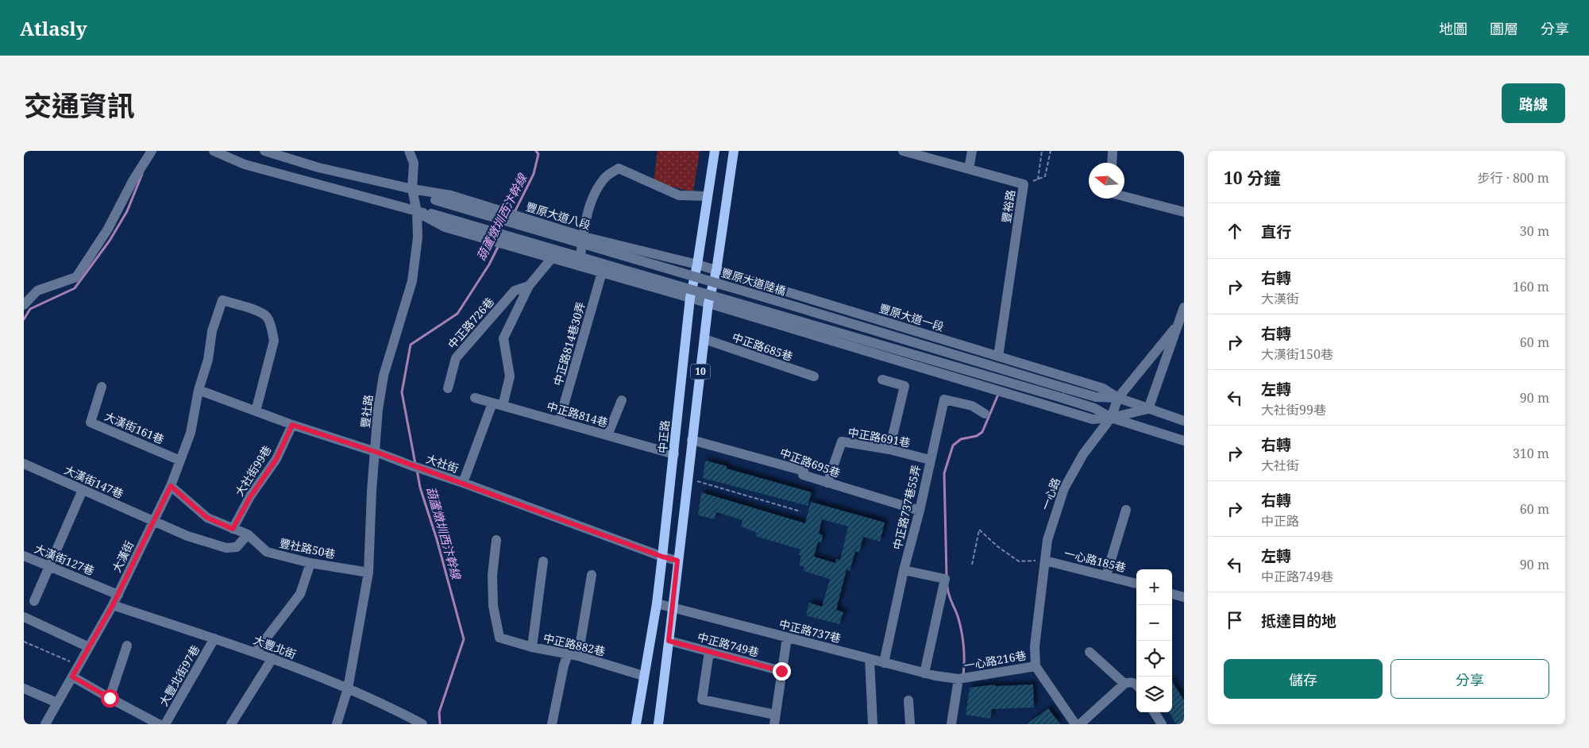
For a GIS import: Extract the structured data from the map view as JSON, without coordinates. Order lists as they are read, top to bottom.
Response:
{
  "streets": {
    "main road": ["10", "中正路"],
    "street": [
      "豐裕路",
      "豐原大道八段",
      "豐原大道陸橋",
      "豐原大道一段",
      "中正路726巷",
      "中正路814巷30弄",
      "中正路685巷",
      "豐社路",
      "中正路814巷",
      "大漢街161巷",
      "中正路691巷",
      "中正路695巷",
      "大社街",
      "大社街99巷",
      "大漢街147巷",
      "一心路",
      "中正路737巷55弄",
      "豐社路50巷",
      "大漢街",
      "大漢街127巷",
      "一心路185巷",
      "中正路737巷",
      "中正路882巷",
      "中正路749巷",
      "大豐北街",
      "一心路216巷",
      "大豐北街97巷"
    ]
  },
  "crossings": [
    ["豐裕路", "豐原大道一段"],
    ["豐原大道八段", "豐原大道陸橋"],
    ["豐原大道八段", "豐原大道一段"],
    ["豐原大道八段", "豐社路"],
    ["豐原大道八段", "中正路"],
    ["豐原大道陸橋", "豐原大道一段"],
    ["豐原大道一段", "10"],
    ["豐原大道一段", "中正路"],
    ["豐原大道一段", "一心路"],
    ["中正路814巷30弄", "中正路814巷"],
    ["中正路685巷", "10"],
    ["10", "中正路695巷"],
    ["10", "大社街"],
    ["10", "中正路737巷"],
    ["10", "中正路749巷"],
    ["豐社路", "大社街"],
    ["豐社路", "豐社路50巷"],
    ["豐社路", "大豐北街"],
    ["中正路814巷", "中正路"],
    ["大漢街161巷", "大漢街"],
    ["中正路", "大社街"],
    ["中正路", "中正路737巷"],
    ["中正路", "中正路882巷"],
    ["中正路691巷", "中正路695巷"],
    ["中正路691巷", "中正路737巷55弄"],
    ["中正路695巷", "中正路737巷55弄"],
    ["大社街", "大社街99巷"],
    ["大社街", "大漢街"],
    ["大漢街147巷", "豐社路50巷"],
    ["大漢街147巷", "大漢街"],
    ["一心路", "一心路185巷"],
    ["一心路", "一心路216巷"],
    ["中正路737巷55弄", "中正路737巷"],
    ["大漢街", "大漢街127巷"],
    ["大漢街", "大豐北街"],
    ["中正路737巷", "一心路216巷"],
    ["大豐北街", "大豐北街97巷"]
  ],
  "water": ["葫蘆燉圳西汴幹線"],
  "north": "left",
  "page": {
    "header": "Atlasly",
    "nav": ["地圖", "圖層", "分享"],
    "title": "交通資訊",
    "buttons": [
      "路線",
      ["儲存", "分享"]
    ],
    "heading": ["10 分鐘", "步行 · 800 m"],
    "list": [
      ["直行", "30 m"],
      ["右轉", "大漢街", "160 m"],
      ["右轉", "大漢街150巷", "60 m"],
      ["左轉", "大社街99巷", "90 m"],
      ["右轉", "大社街", "310 m"],
      ["右轉", "中正路", "60 m"],
      ["左轉", "中正路749巷", "90 m"],
      "抵達目的地"
    ],
    "map_buttons": ["+", "−"]
  }
}
